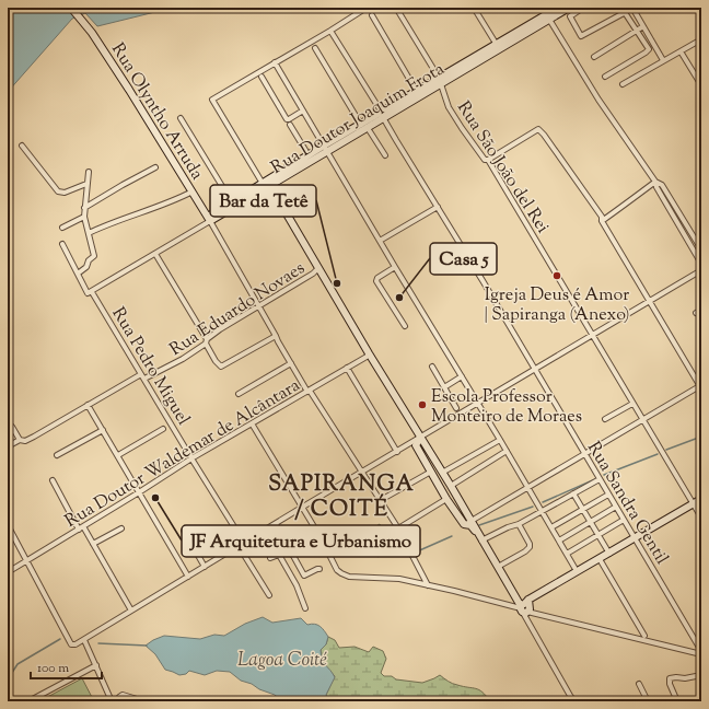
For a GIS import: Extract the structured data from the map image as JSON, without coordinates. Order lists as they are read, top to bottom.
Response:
{
  "streets": {
    "street": [
      "Rua Olyntho Arruda",
      "Rua Doutor Joaquim Frota",
      "Rua São João del Rei",
      "Rua Eduardo Novaes",
      "Rua Pedro Miguel",
      "Rua Doutor Waldemar de Alcântara",
      "Rua Sandra Gentil"
    ]
  },
  "crossings": [
    ["Rua Olyntho Arruda", "Rua Doutor Joaquim Frota"],
    ["Rua Olyntho Arruda", "Rua Eduardo Novaes"],
    ["Rua Olyntho Arruda", "Rua Doutor Waldemar de Alcântara"],
    ["Rua Doutor Joaquim Frota", "Rua São João del Rei"],
    ["Rua Doutor Joaquim Frota", "Rua Pedro Miguel"],
    ["Rua Doutor Joaquim Frota", "Rua Sandra Gentil"],
    ["Rua Eduardo Novaes", "Rua Pedro Miguel"],
    ["Rua Pedro Miguel", "Rua Doutor Waldemar de Alcântara"]
  ],
  "districts": ["SAPIRANGA / COITÉ"],
  "water": ["Lagoa Coité"],
  "places": [
    "Igreja Deus é Amor | Sapiranga (Anexo)",
    "Bar da Tetê",
    "Casa 5",
    "Escola Professor Monteiro de Moraes",
    "JF Arquitetura e Urbanismo"
  ],
  "scale_bar": "100 m"
}
